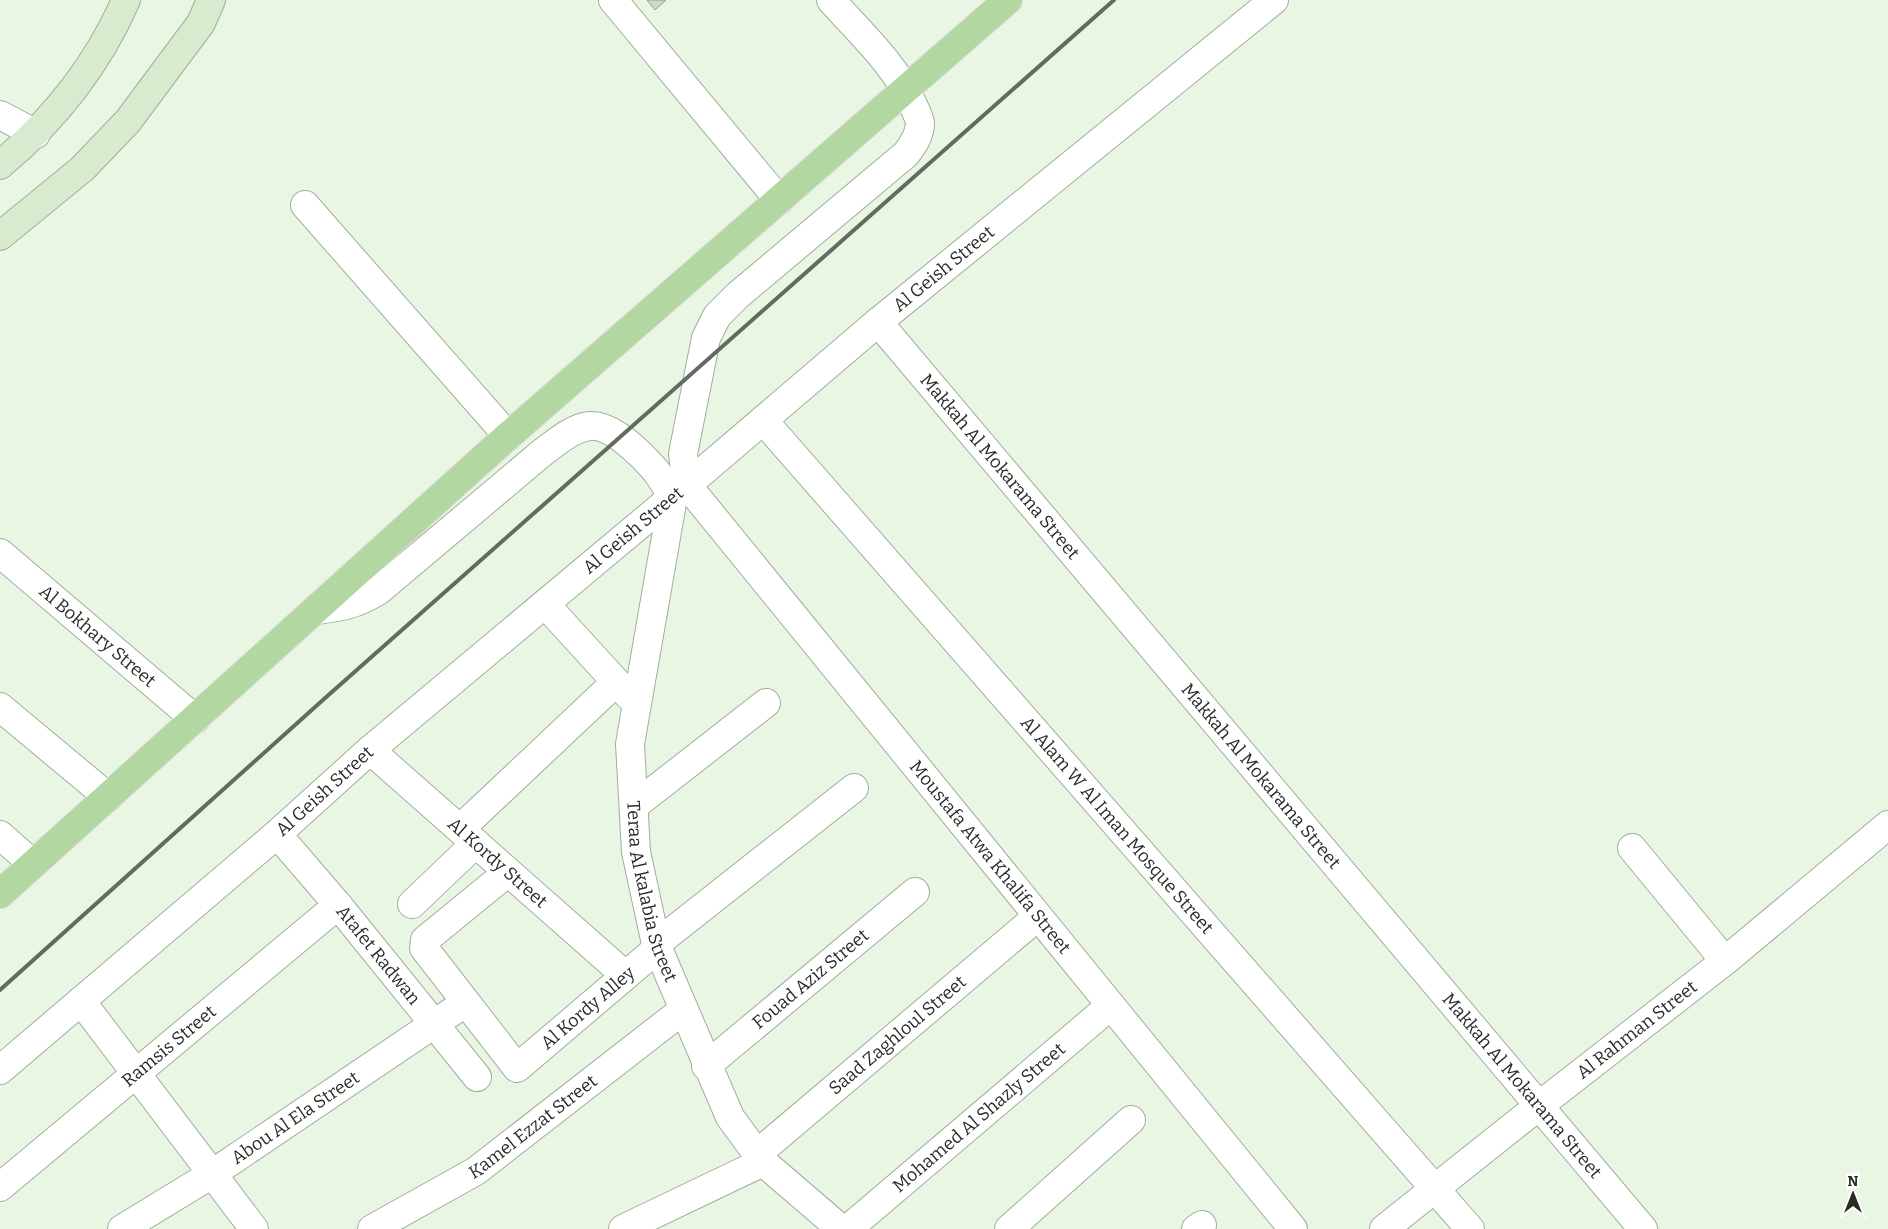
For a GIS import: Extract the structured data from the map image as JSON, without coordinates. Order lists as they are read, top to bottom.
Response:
{
  "streets": {
    "street": [
      "Al Geish Street",
      "Makkah Al Mokarama Street",
      "Al Bokhary Street",
      "Al Alam W Al Iman Mosque Street",
      "Moustafa Atwa Khalifa Street",
      "Al Kordy Street",
      "Teraa Al kalabia Street",
      "Atafet Radwan",
      "Fouad Aziz Street",
      "Al Kordy Alley",
      "Al Rahman Street",
      "Saad Zaghloul Street",
      "Ramsis Street",
      "Abou Al Ela Street",
      "Mohamed Al Shazly Street",
      "Kamel Ezzat Street"
    ]
  },
  "crossings": [
    ["Al Geish Street", "Makkah Al Mokarama Street"],
    ["Al Geish Street", "Al Alam W Al Iman Mosque Street"],
    ["Al Geish Street", "Moustafa Atwa Khalifa Street"],
    ["Al Geish Street", "Al Kordy Street"],
    ["Al Geish Street", "Teraa Al kalabia Street"],
    ["Al Geish Street", "Atafet Radwan"],
    ["Makkah Al Mokarama Street", "Al Rahman Street"],
    ["Al Alam W Al Iman Mosque Street", "Al Rahman Street"],
    ["Moustafa Atwa Khalifa Street", "Teraa Al kalabia Street"],
    ["Moustafa Atwa Khalifa Street", "Saad Zaghloul Street"],
    ["Moustafa Atwa Khalifa Street", "Mohamed Al Shazly Street"],
    ["Al Kordy Street", "Al Kordy Alley"],
    ["Teraa Al kalabia Street", "Fouad Aziz Street"],
    ["Teraa Al kalabia Street", "Al Kordy Alley"],
    ["Teraa Al kalabia Street", "Saad Zaghloul Street"],
    ["Teraa Al kalabia Street", "Kamel Ezzat Street"],
    ["Atafet Radwan", "Ramsis Street"],
    ["Atafet Radwan", "Abou Al Ela Street"],
    ["Al Kordy Alley", "Abou Al Ela Street"]
  ],
  "north": "top"
}
